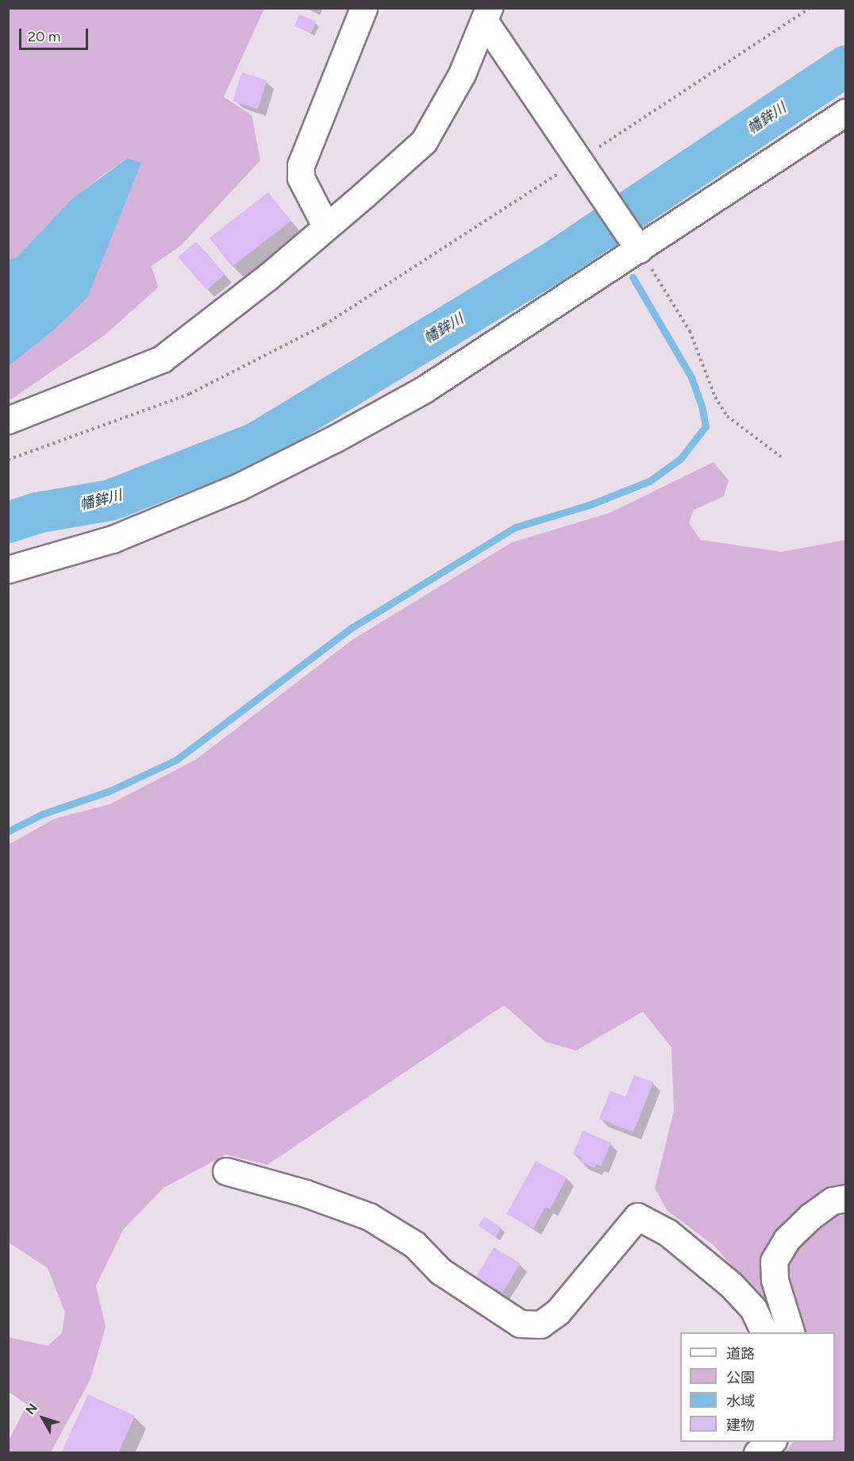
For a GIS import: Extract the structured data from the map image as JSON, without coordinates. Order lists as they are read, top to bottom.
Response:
{
  "water": ["幡鉾川"],
  "legend": [
    "道路",
    "公園",
    "水域",
    "建物"
  ],
  "scale_bar": "20 m",
  "north": "top left"
}
